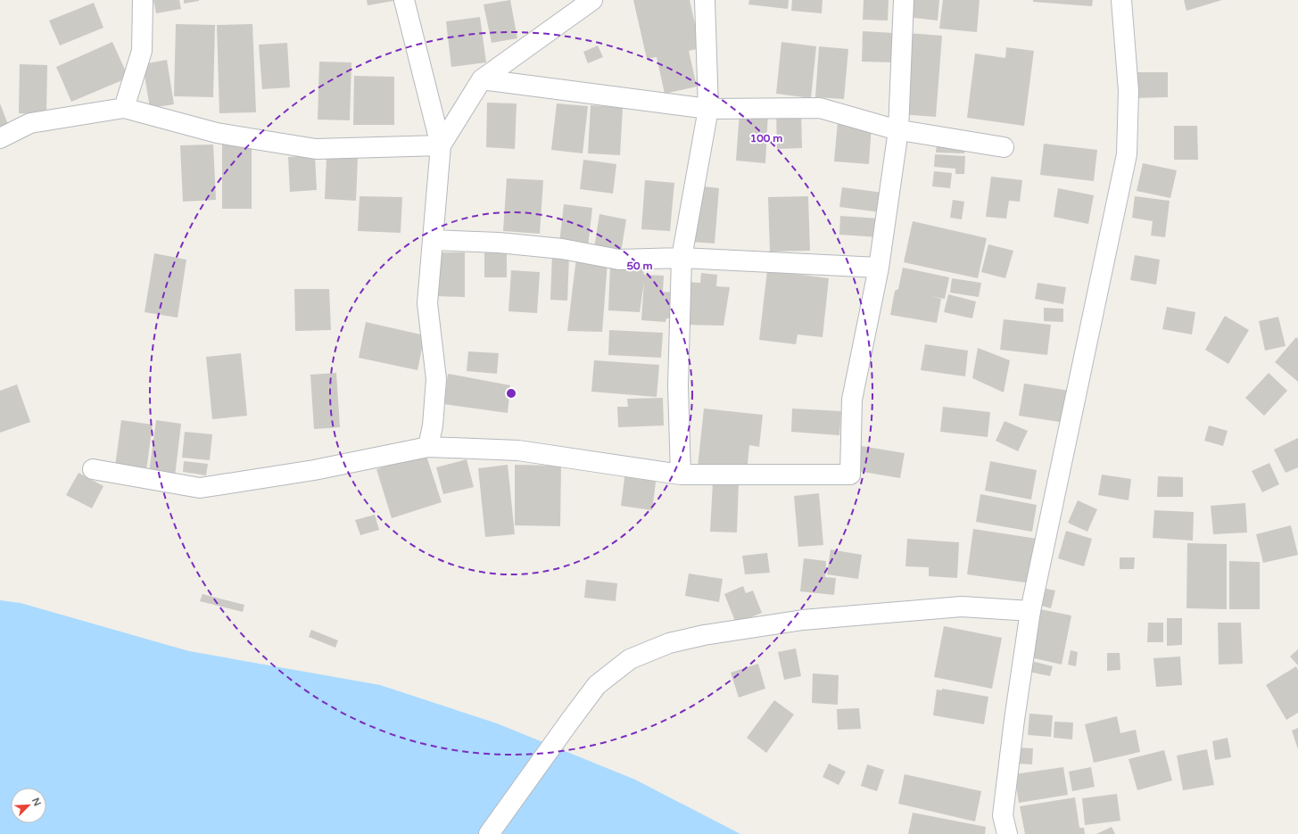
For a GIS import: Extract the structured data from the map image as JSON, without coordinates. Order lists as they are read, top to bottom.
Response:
{
  "north": "top right",
  "rings": ["100 m", "50 m"]
}
